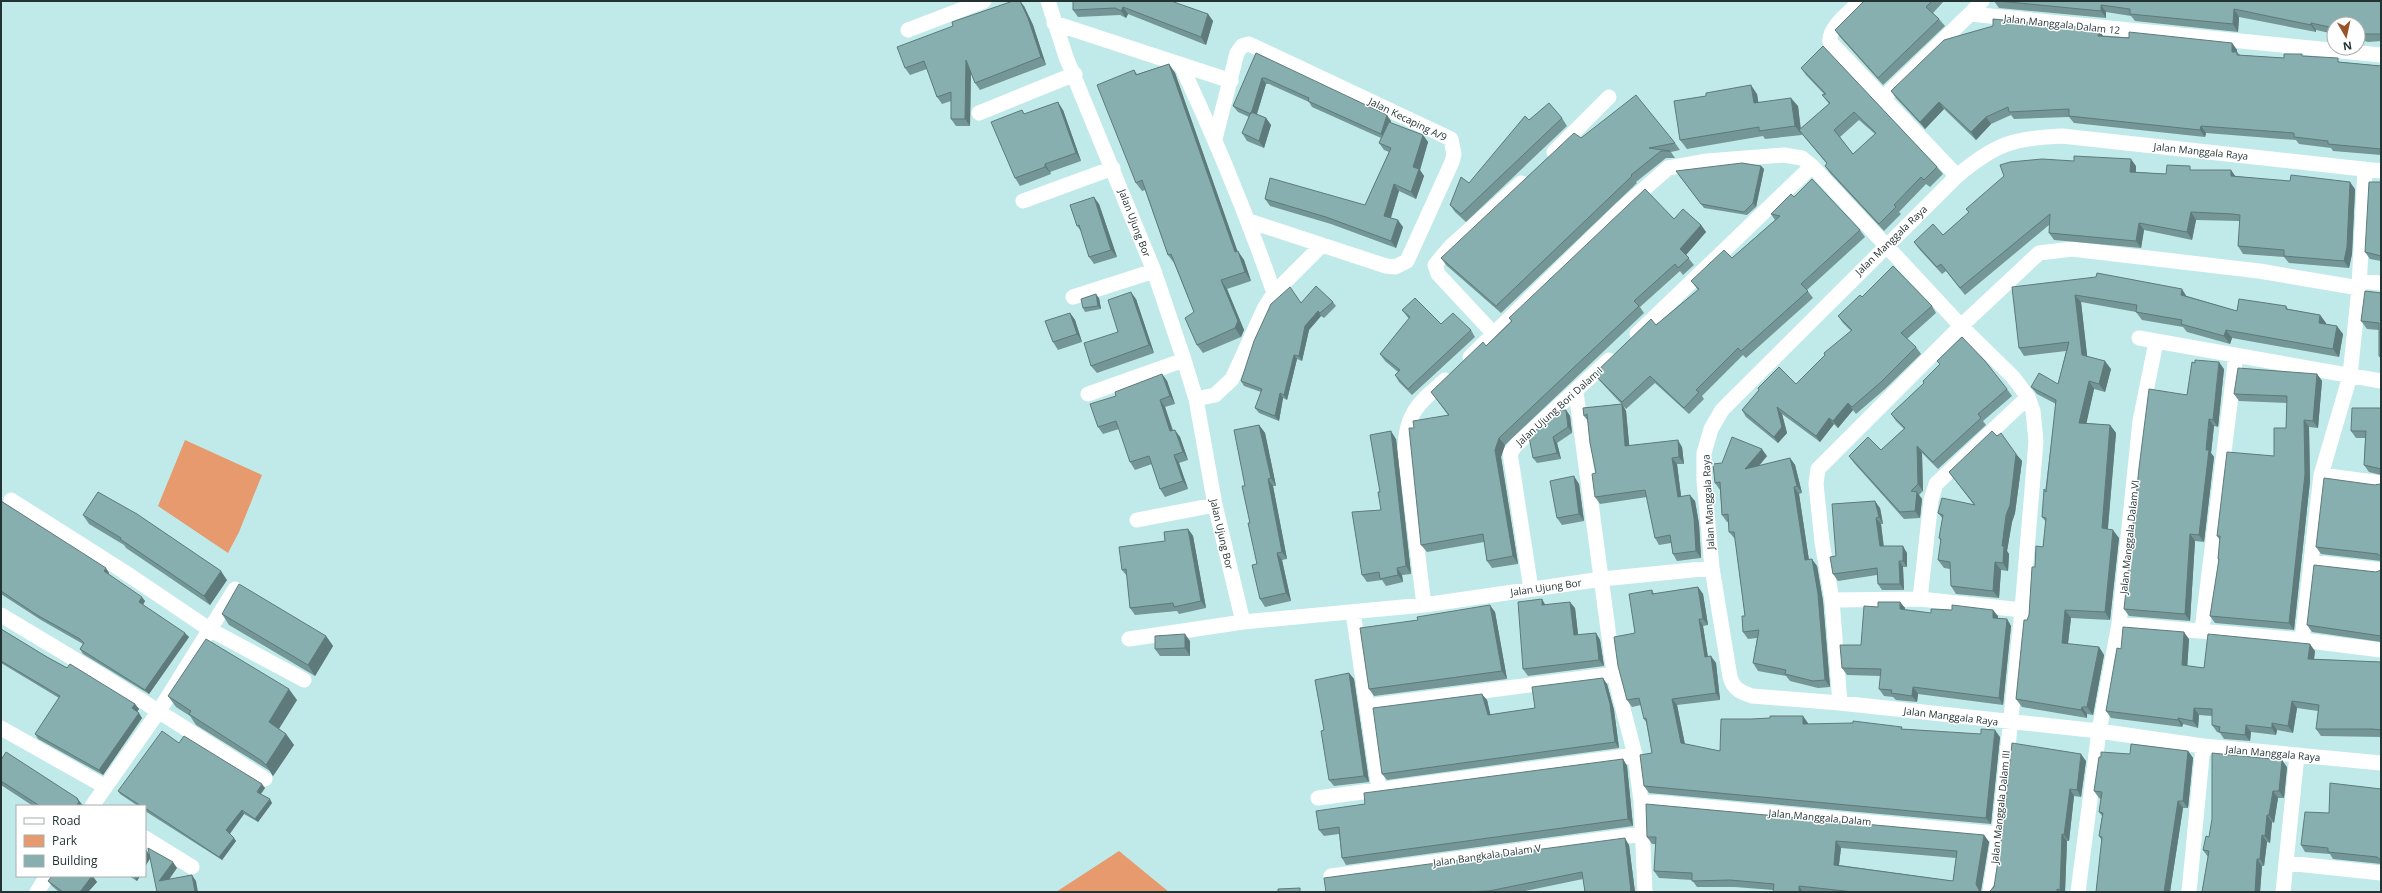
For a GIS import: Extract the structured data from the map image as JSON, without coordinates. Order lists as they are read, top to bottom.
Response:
{
  "streets": {
    "street": [
      "Jalan Manggala Dalam 12",
      "Jalan Kecaping A/9",
      "Jalan Manggala Raya",
      "Jalan Ujung Bor",
      "Jalan Ujung Bori Dalam I",
      "Jalan Manggala Dalam VI",
      "Jalan Manggala Dalam III",
      "Jalan Manggala Dalam",
      "Jalan Bangkala Dalam V"
    ]
  },
  "crossings": [
    ["Jalan Manggala Raya", "Jalan Ujung Bor"],
    ["Jalan Manggala Raya", "Jalan Manggala Dalam VI"],
    ["Jalan Manggala Raya", "Jalan Manggala Dalam III"],
    ["Jalan Ujung Bor", "Jalan Ujung Bori Dalam I"],
    ["Jalan Manggala Dalam III", "Jalan Manggala Dalam"]
  ],
  "legend": ["Road", "Park", "Building"],
  "north": "bottom"
}
